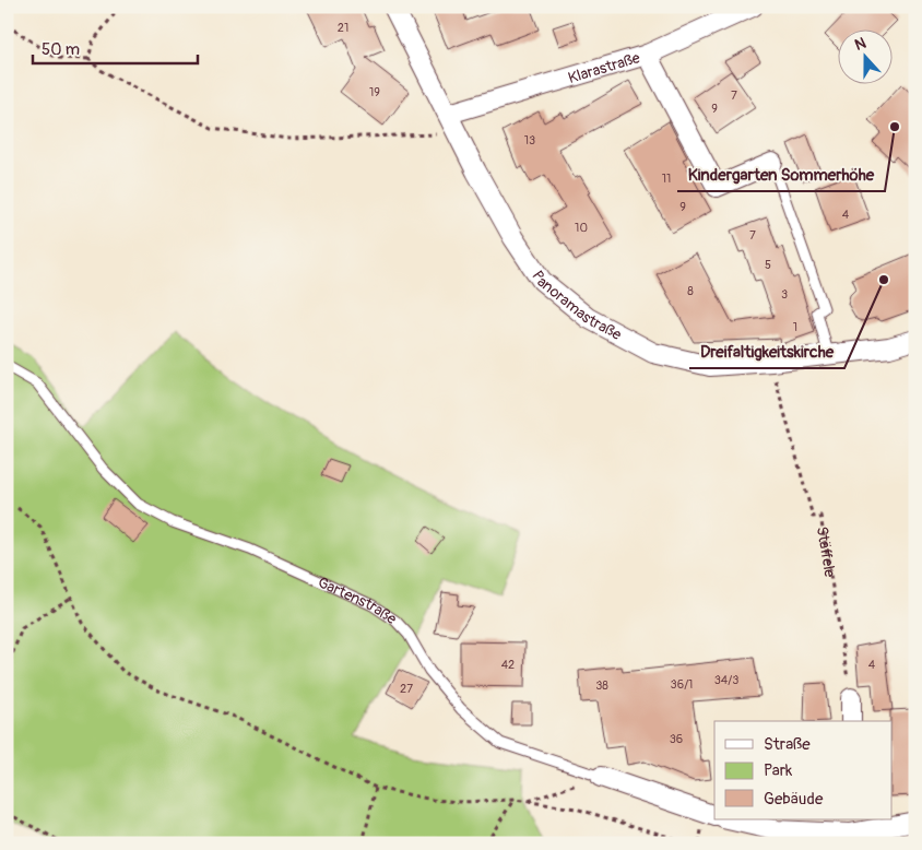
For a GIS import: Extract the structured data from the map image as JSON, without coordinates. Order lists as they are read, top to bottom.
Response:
{
  "streets": {
    "street": ["Klarastraße", "Panoramastraße", "Gartenstraße"],
    "path": ["Stäffele"]
  },
  "crossings": [
    ["Klarastraße", "Panoramastraße"],
    ["Panoramastraße", "Stäffele"]
  ],
  "places": ["Kindergarten Sommerhöhe", "Dreifaltigkeitskirche"],
  "house_numbers": [
    "21",
    "19",
    "7",
    "9",
    "13",
    "11",
    "9",
    "4",
    "10",
    "7",
    "5",
    "8",
    "3",
    "1",
    "42",
    "4",
    "34/3",
    "36/1",
    "38",
    "27",
    "36"
  ],
  "legend": ["Straße", "Park", "Gebäude"],
  "scale_bar": "50 m",
  "north": "top"
}
